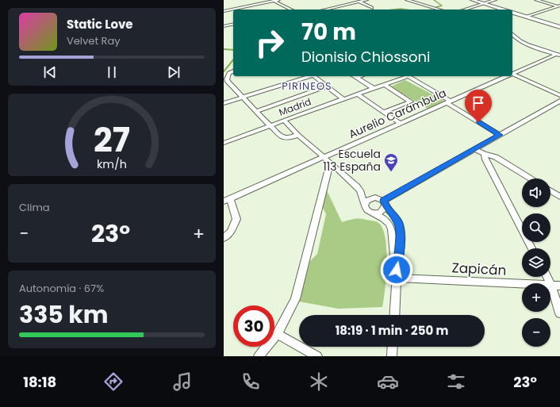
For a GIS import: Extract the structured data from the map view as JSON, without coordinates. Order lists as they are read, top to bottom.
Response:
{
  "streets": {
    "street": ["Madrid", "Aurelio Carámbula", "Zapicán"]
  },
  "districts": ["PIRINEOS"],
  "places": {
    "school or university": ["Escuela 113 España"]
  },
  "page": {
    "turn": ["70 m", "Dionisio Chiossoni"],
    "song": ["Static Love", "Velvet Ray"],
    "map_buttons": ["+", "−"],
    "tile": [
      "Clima",
      ["Autonomía · 67%", "335 km"]
    ],
    "heat": ["−", "23°", "+"],
    "limit": "30",
    "trip": "18:19 · 1 min · 250 m",
    "tabs": ["18:18", "23°"],
    "gauge": ["27", "km/h"]
  }
}
